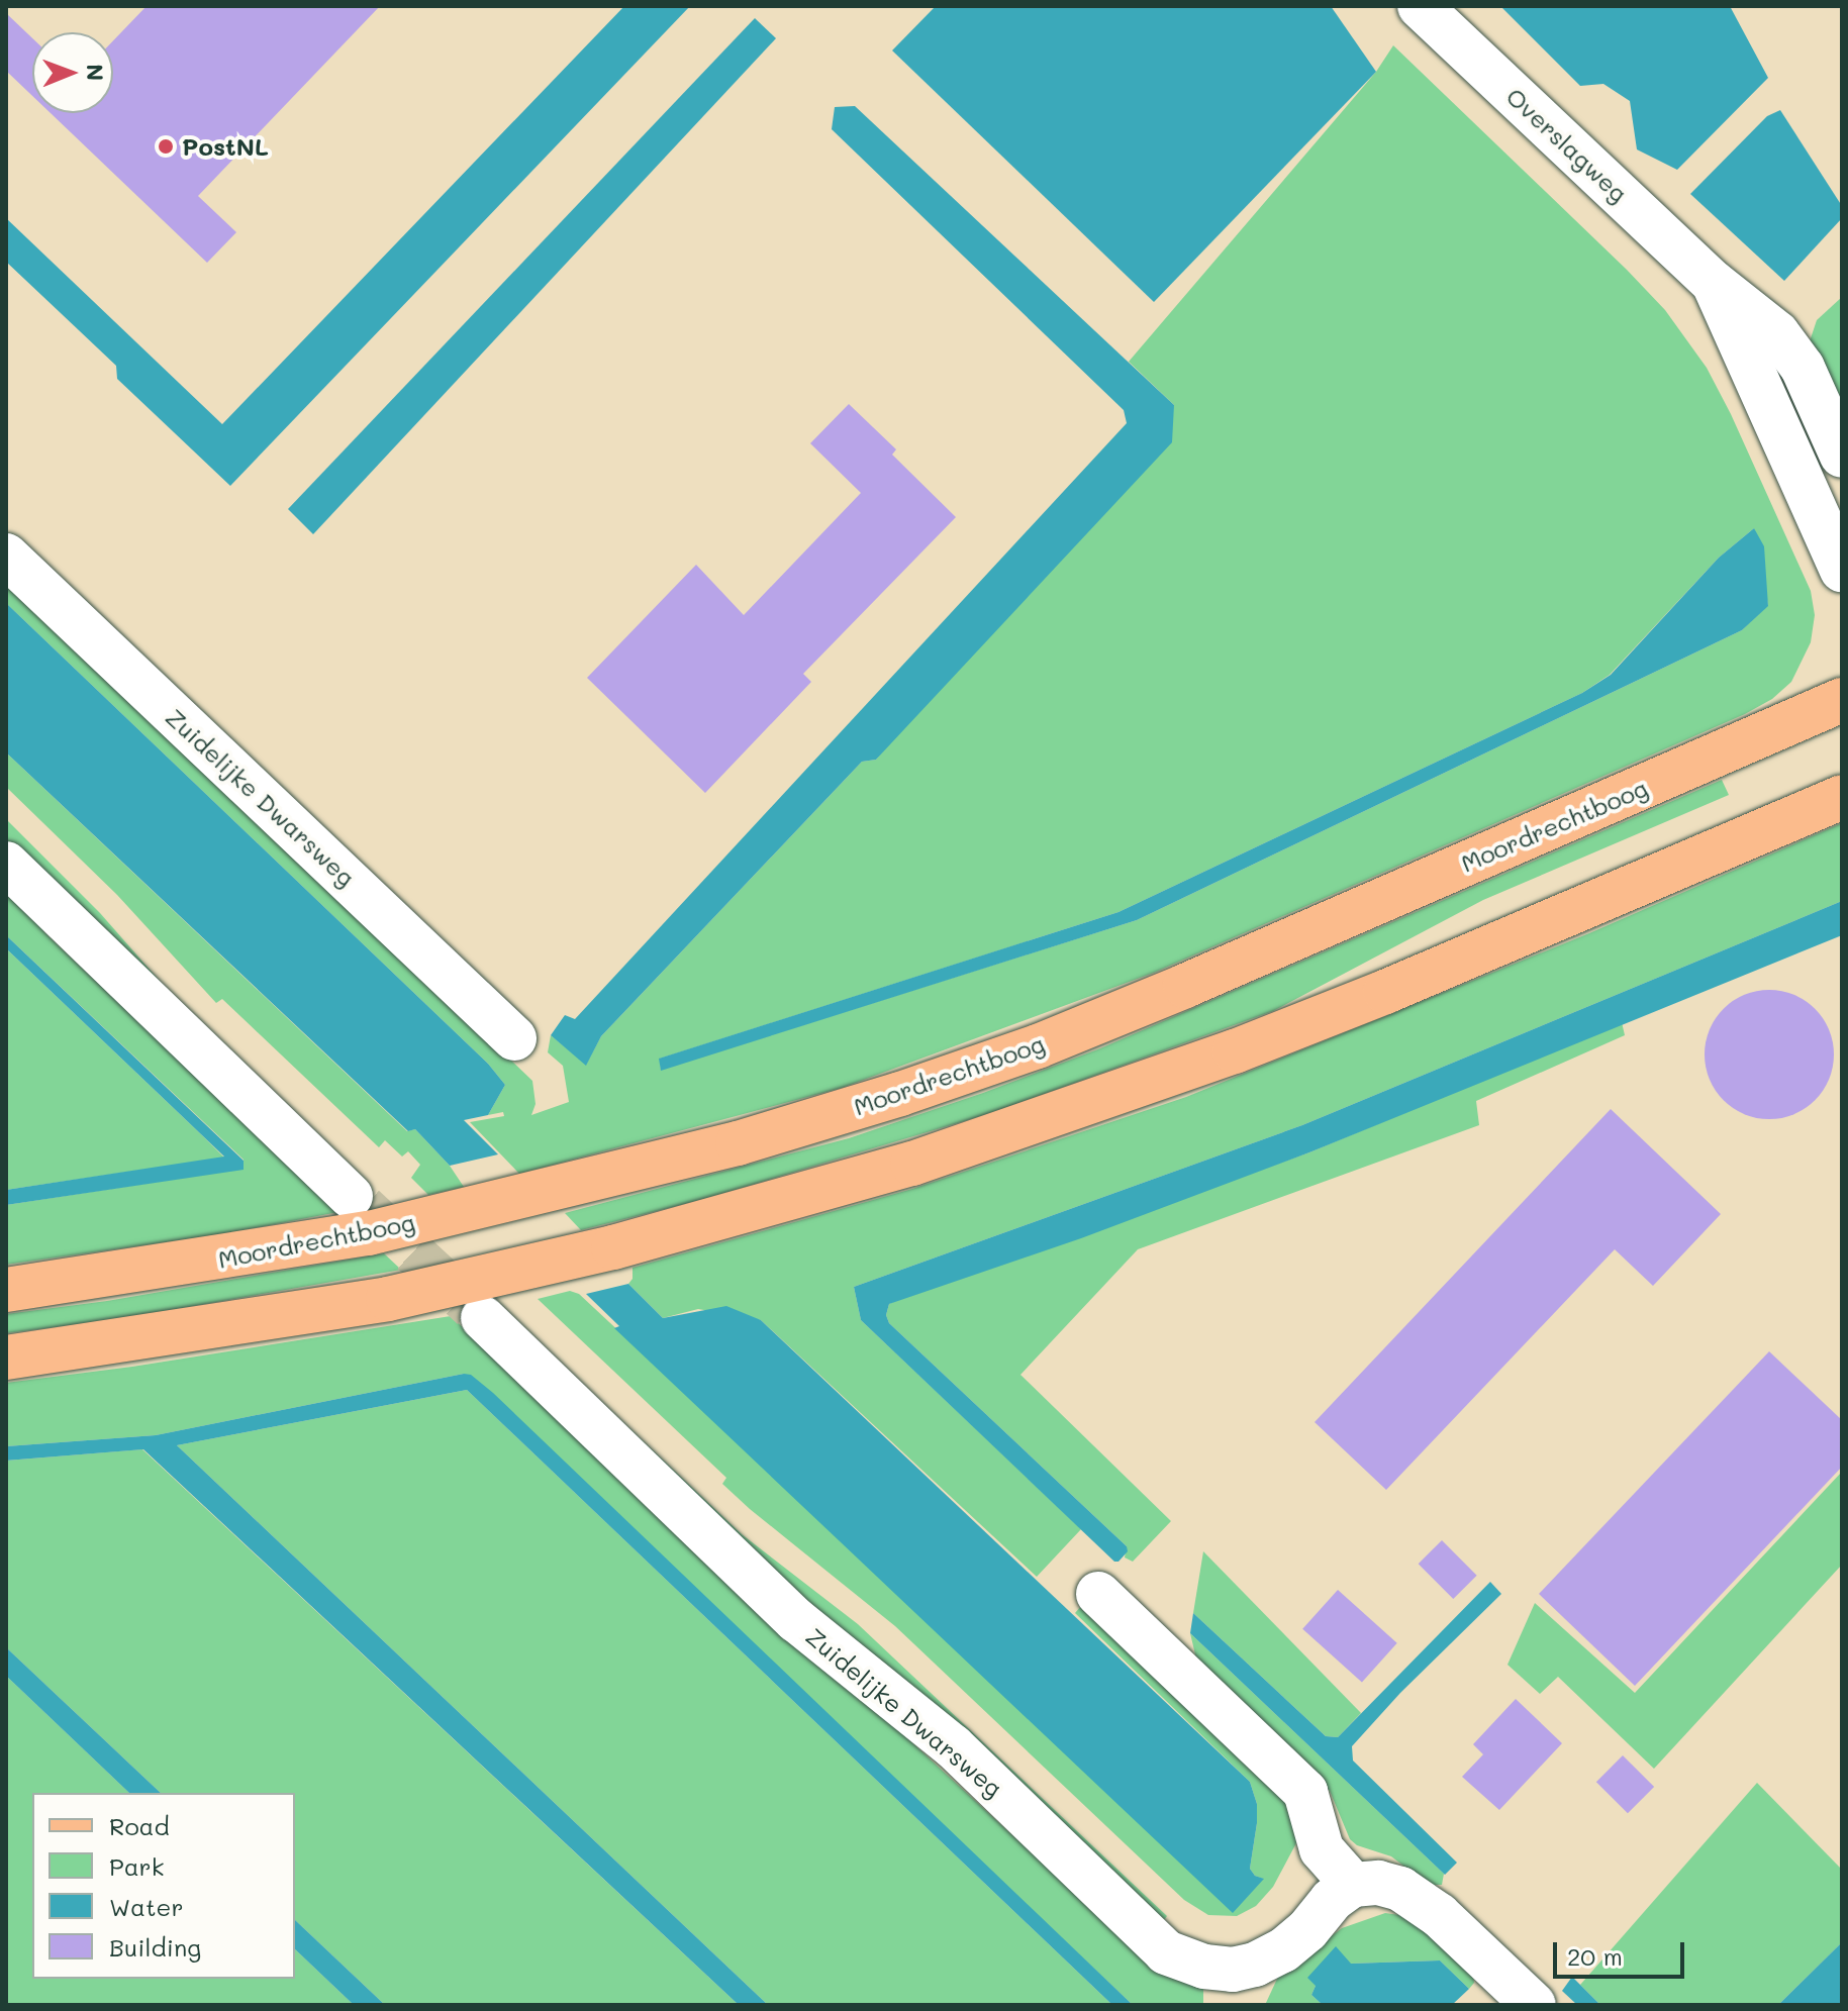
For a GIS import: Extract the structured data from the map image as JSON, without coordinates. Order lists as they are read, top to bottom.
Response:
{
  "streets": {
    "main road": ["Moordrechtboog"],
    "street": ["Overslagweg", "Zuidelijke Dwarsweg"]
  },
  "places": ["PostNL"],
  "legend": [
    "Road",
    "Park",
    "Water",
    "Building"
  ],
  "scale_bar": "20 m",
  "north": "right"
}
